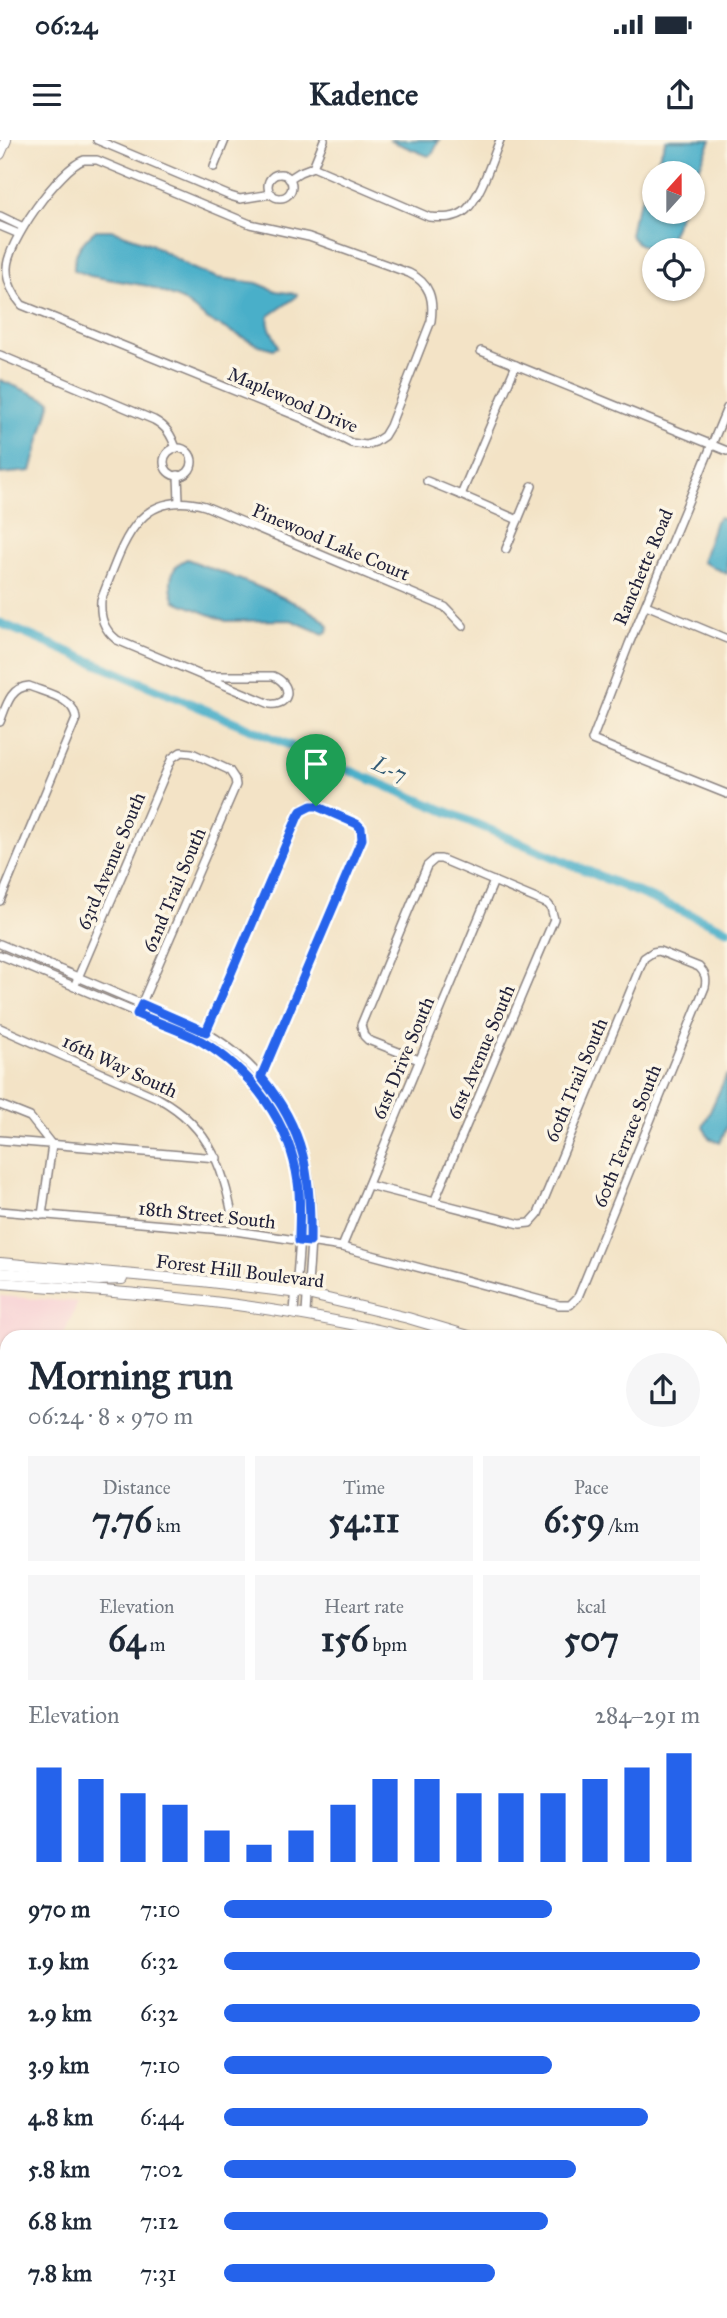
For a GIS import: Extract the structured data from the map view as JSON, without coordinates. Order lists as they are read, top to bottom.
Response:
{
  "streets": {
    "main road": ["Forest Hill Boulevard"],
    "street": [
      "Maplewood Drive",
      "Pinewood Lake Court",
      "Ranchette Road",
      "63rd Avenue South",
      "62nd Trail South",
      "61st Avenue South",
      "61st Drive South",
      "16th Way South",
      "60th Trail South",
      "60th Terrace South",
      "18th Street South"
    ]
  },
  "crossings": [
    ["63rd Avenue South", "62nd Trail South"],
    ["61st Avenue South", "61st Drive South"],
    ["61st Avenue South", "60th Trail South"],
    ["61st Drive South", "18th Street South"],
    ["16th Way South", "18th Street South"],
    ["60th Trail South", "60th Terrace South"],
    ["60th Terrace South", "18th Street South"]
  ],
  "water": ["L-7"],
  "north": "top",
  "page": {
    "status": "06:24",
    "header": "Kadence",
    "heading": ["Morning run", "06:24 · 8 × 970 m"],
    "stats": [
      ["Distance", "7.76 km"],
      ["Time", "54:11"],
      ["Pace", "6:59 /km"],
      ["Elevation", "64 m"],
      ["Heart rate", "156 bpm"],
      ["kcal", "507"]
    ],
    "chart": ["Elevation", "284–291 m"],
    "list": [
      {
        "name": "970 m",
        "note": "7:10"
      },
      {
        "name": "1.9 km",
        "note": "6:32"
      },
      {
        "name": "2.9 km",
        "note": "6:32"
      },
      {
        "name": "3.9 km",
        "note": "7:10"
      },
      {
        "name": "4.8 km",
        "note": "6:44"
      },
      {
        "name": "5.8 km",
        "note": "7:02"
      },
      {
        "name": "6.8 km",
        "note": "7:12"
      },
      {
        "name": "7.8 km",
        "note": "7:31"
      }
    ]
  }
}
